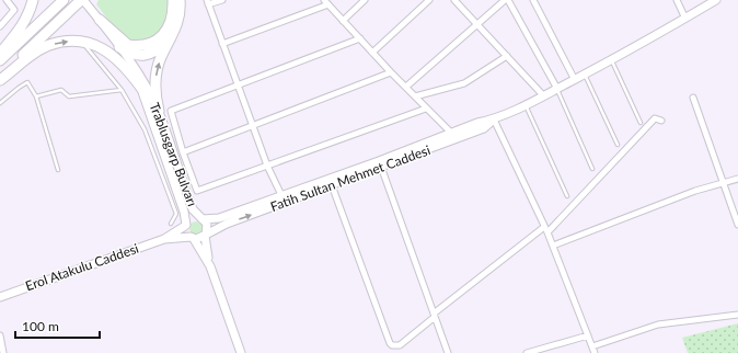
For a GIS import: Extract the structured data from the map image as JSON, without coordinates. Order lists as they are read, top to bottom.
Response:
{
  "streets": {
    "main road": ["Trablusgarp Bulvarı", "Fatih Sultan Mehmet Caddesi", "Erol Atakulu Caddesi"]
  },
  "crossings": [
    ["Trablusgarp Bulvarı", "Fatih Sultan Mehmet Caddesi"]
  ],
  "scale_bar": "100 m"
}
